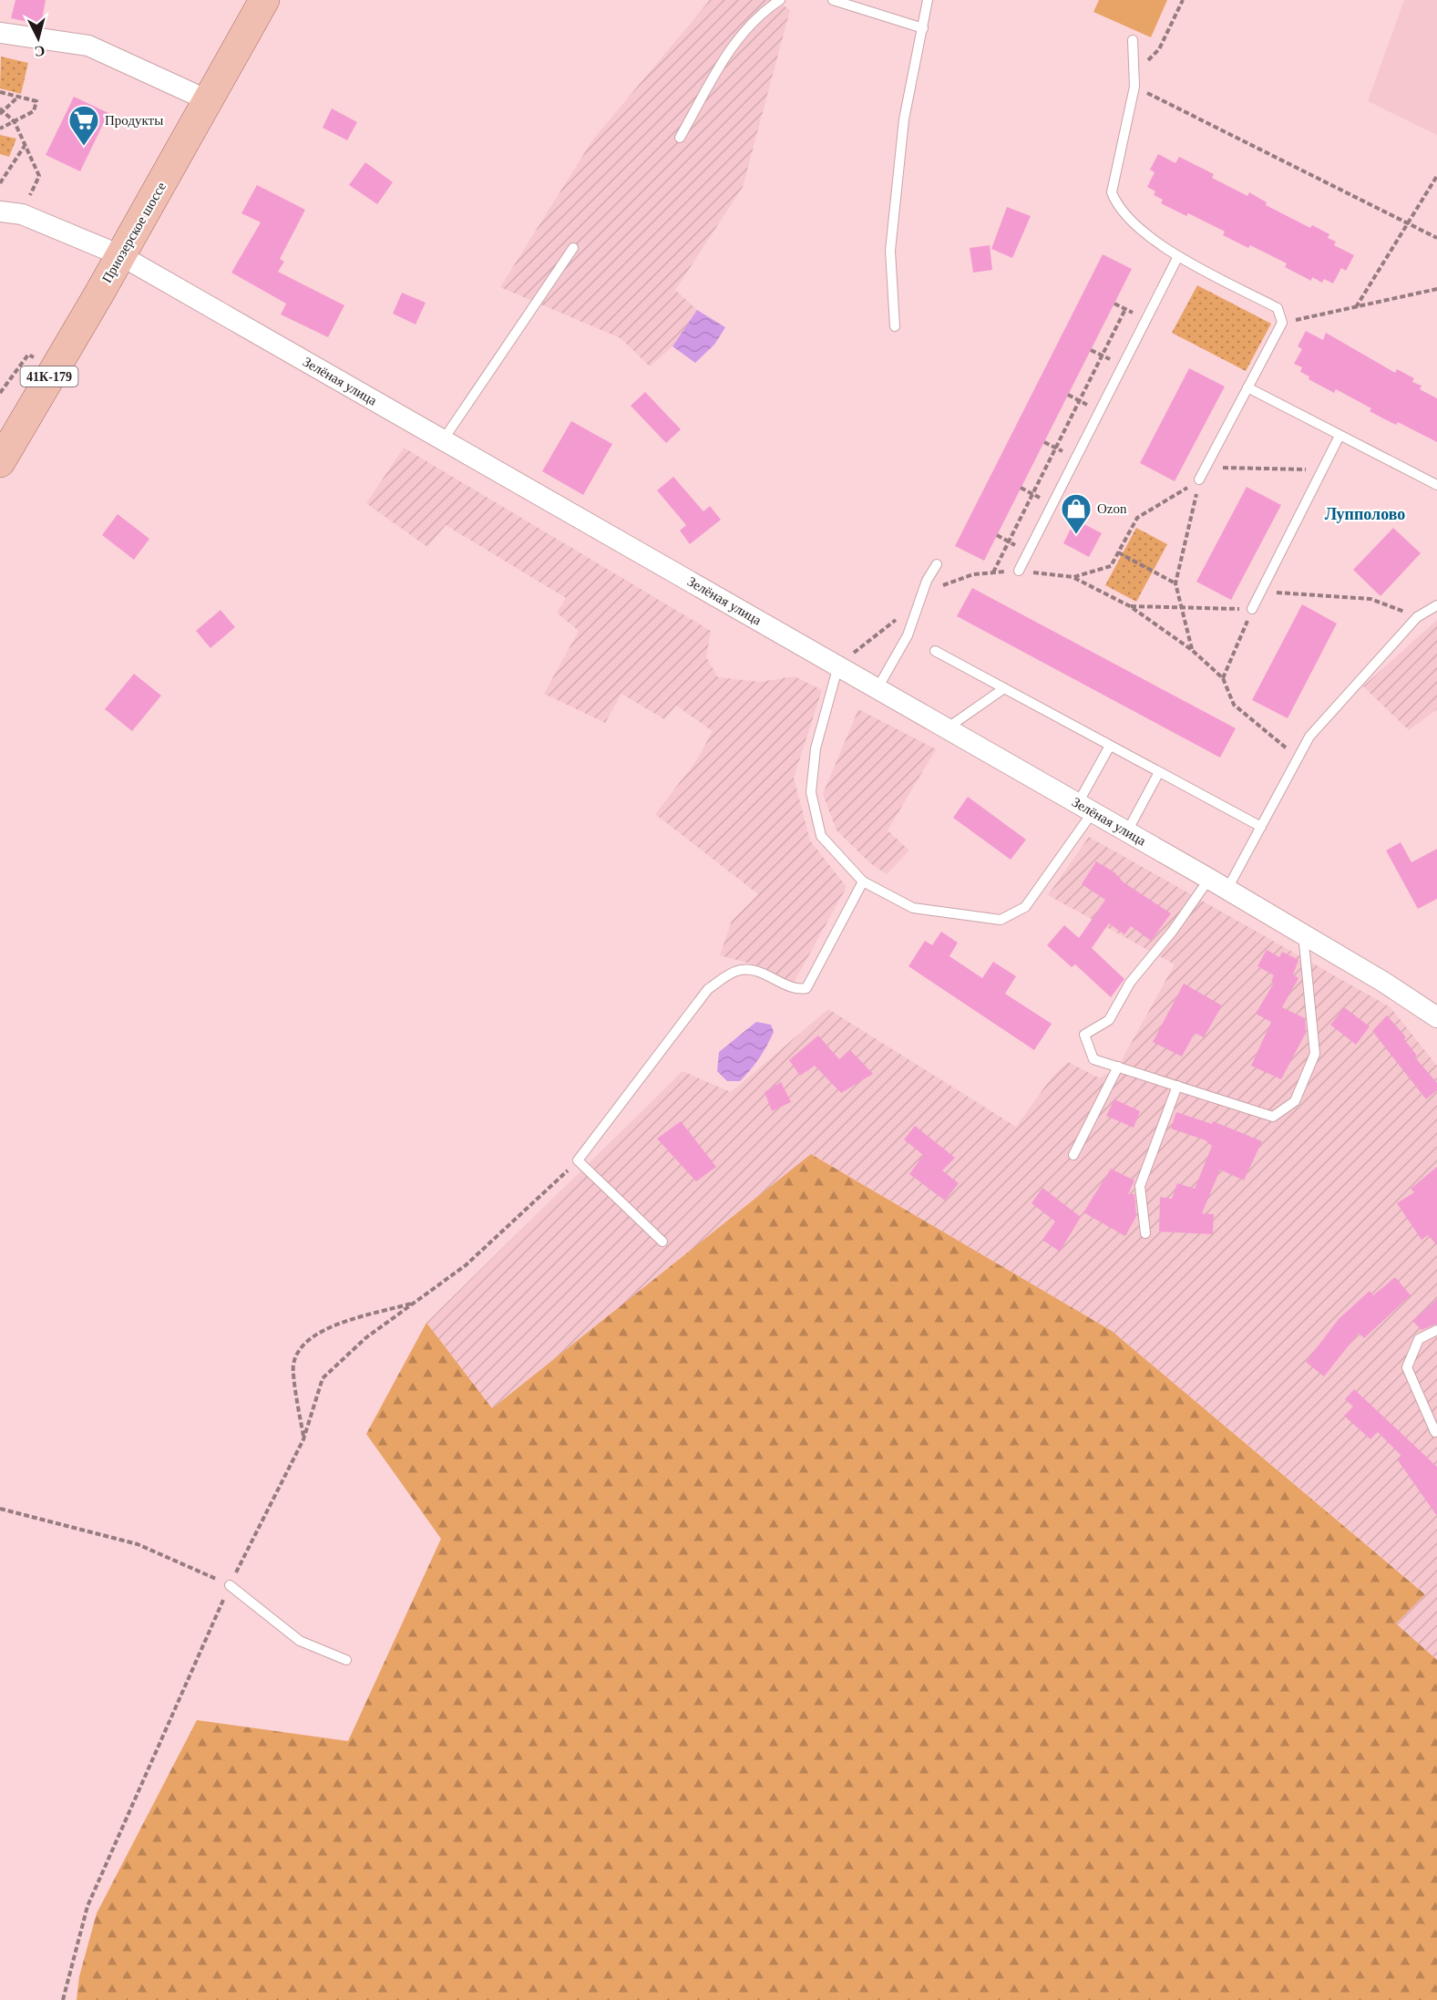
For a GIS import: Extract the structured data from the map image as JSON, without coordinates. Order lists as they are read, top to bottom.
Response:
{
  "streets": {
    "main road": ["Приозерское шоссе", "41К-179"],
    "street": ["Зелёная улица"]
  },
  "crossings": [
    ["Приозерское шоссе", "Зелёная улица"]
  ],
  "districts": ["Лупполово"],
  "places": {
    "supermarket": ["Продукты"],
    "shop": ["Ozon"]
  },
  "north": "bottom"
}
